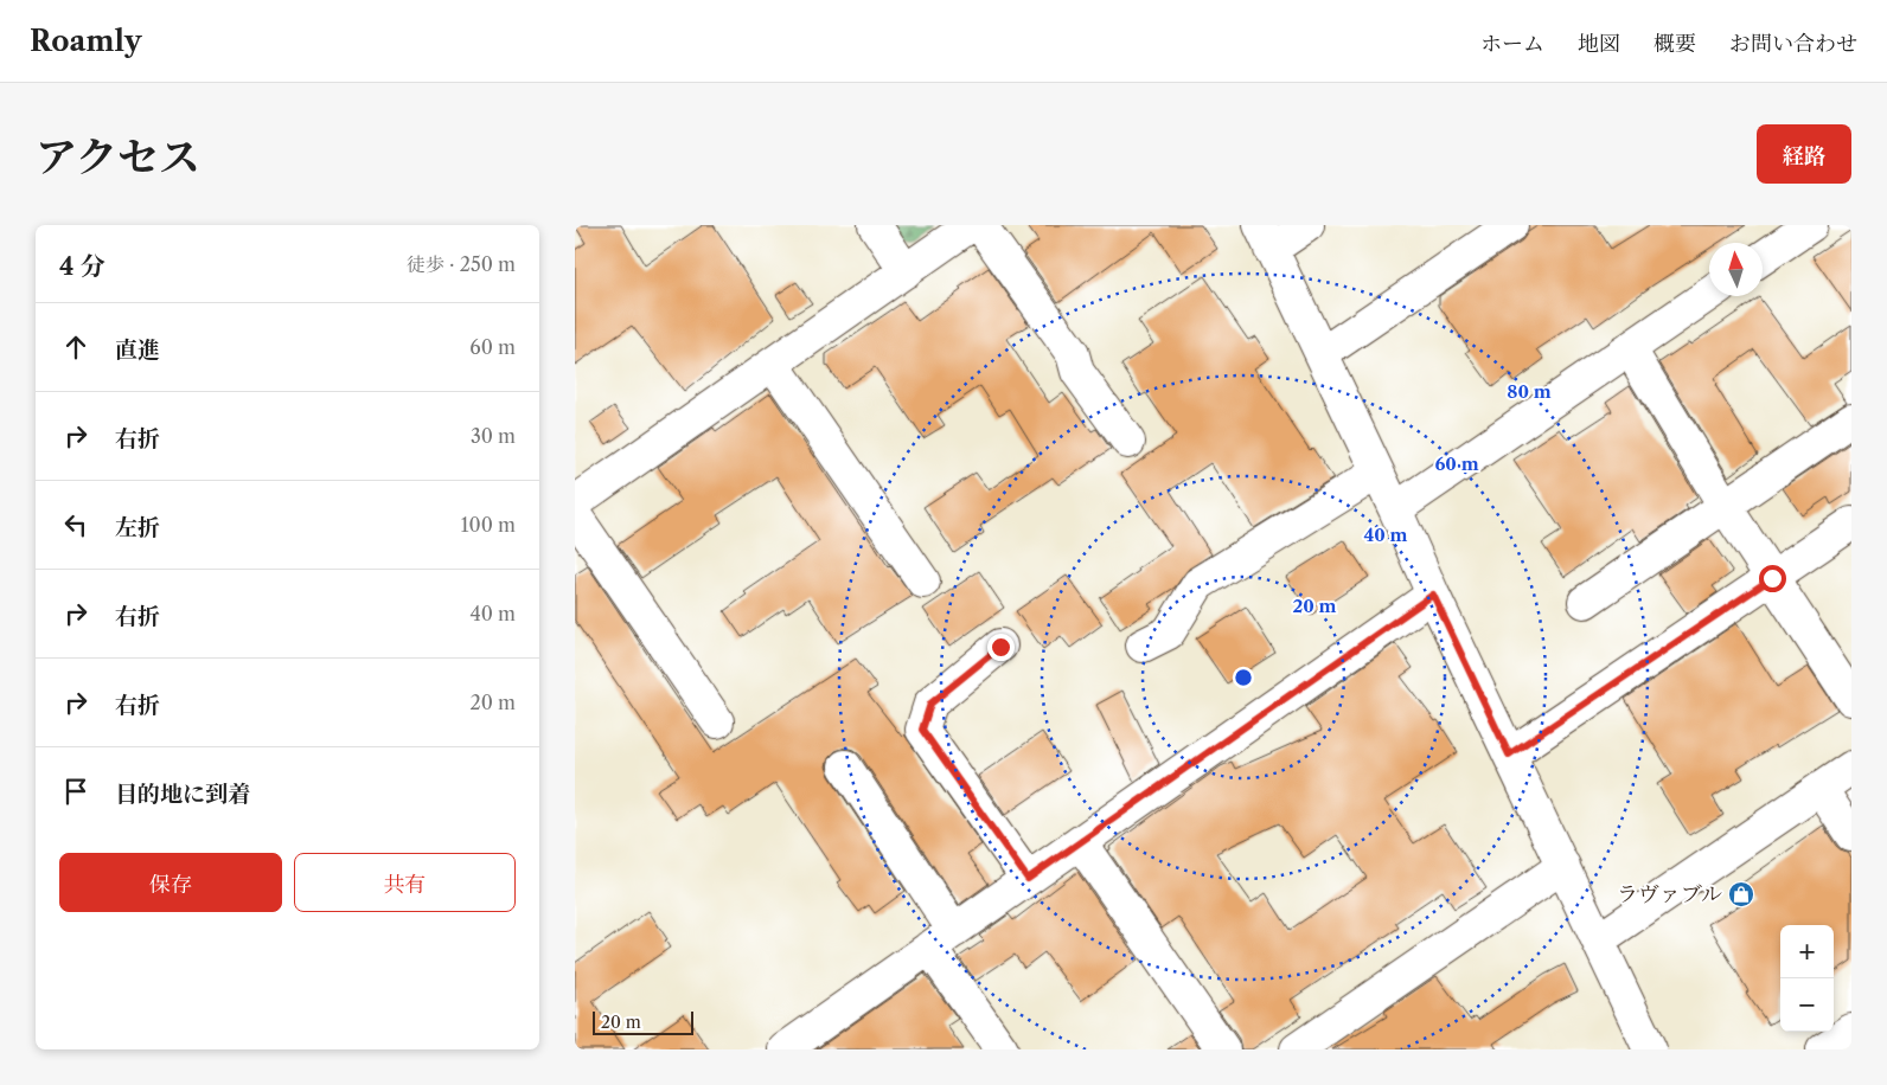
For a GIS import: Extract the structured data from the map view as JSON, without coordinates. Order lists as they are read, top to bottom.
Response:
{
  "places": {
    "shop": ["ラヴァブル"]
  },
  "scale_bar": "20 m",
  "north": "top",
  "page": {
    "header": "Roamly",
    "nav": [
      "ホーム",
      "地図",
      "概要",
      "お問い合わせ"
    ],
    "title": "アクセス",
    "buttons": [
      "経路",
      ["保存", "共有"]
    ],
    "heading": ["4 分", "徒歩 · 250 m"],
    "list": [
      ["直進", "60 m"],
      ["右折", "30 m"],
      ["左折", "100 m"],
      ["右折", "40 m"],
      ["右折", "20 m"],
      "目的地に到着"
    ],
    "map_buttons": ["+", "−"],
    "scale": "20 m"
  },
  "rings": [
    "80 m",
    "60 m",
    "40 m",
    "20 m"
  ]
}
